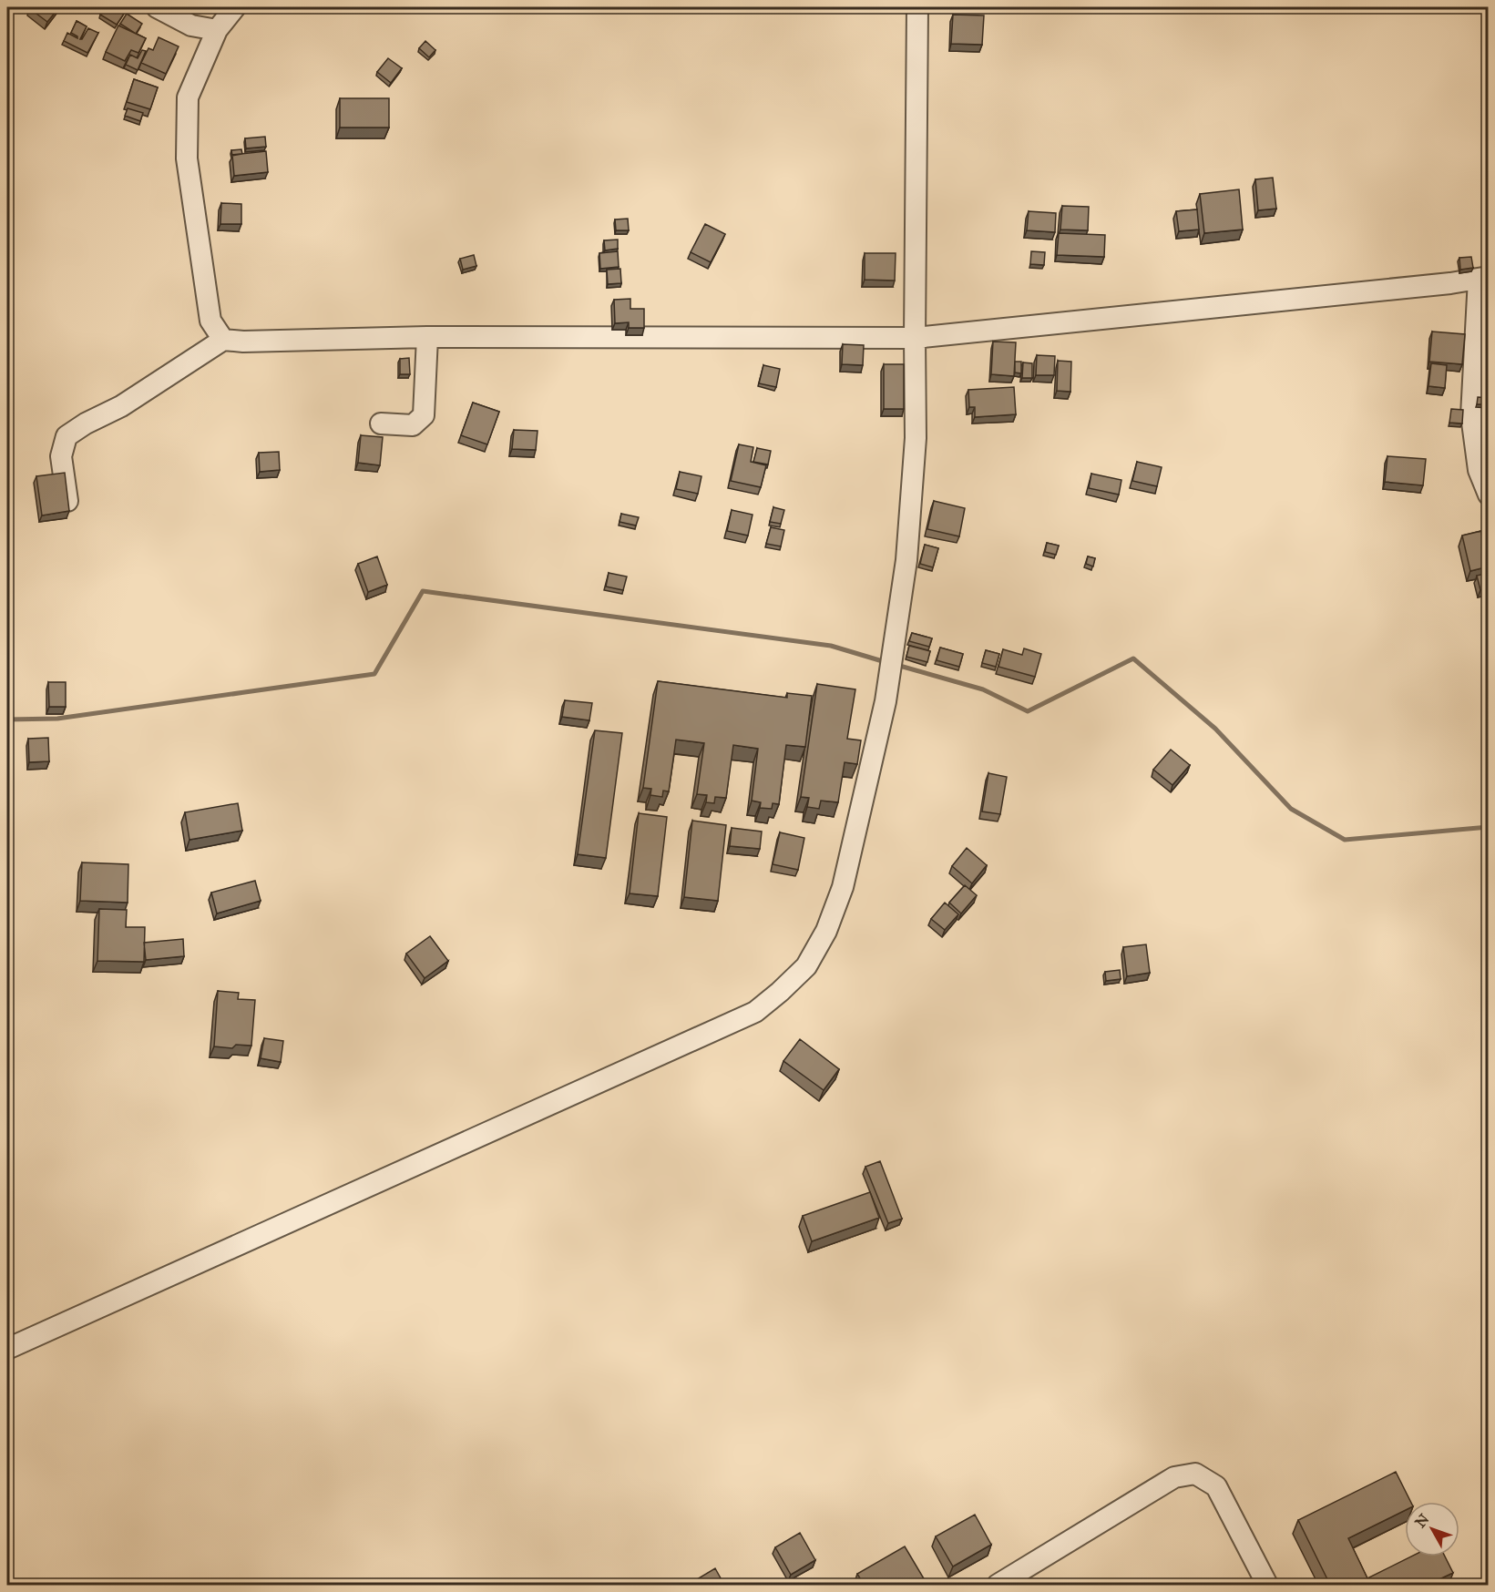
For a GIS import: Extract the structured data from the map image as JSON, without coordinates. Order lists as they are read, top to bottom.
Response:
{
  "north": "top left"
}
